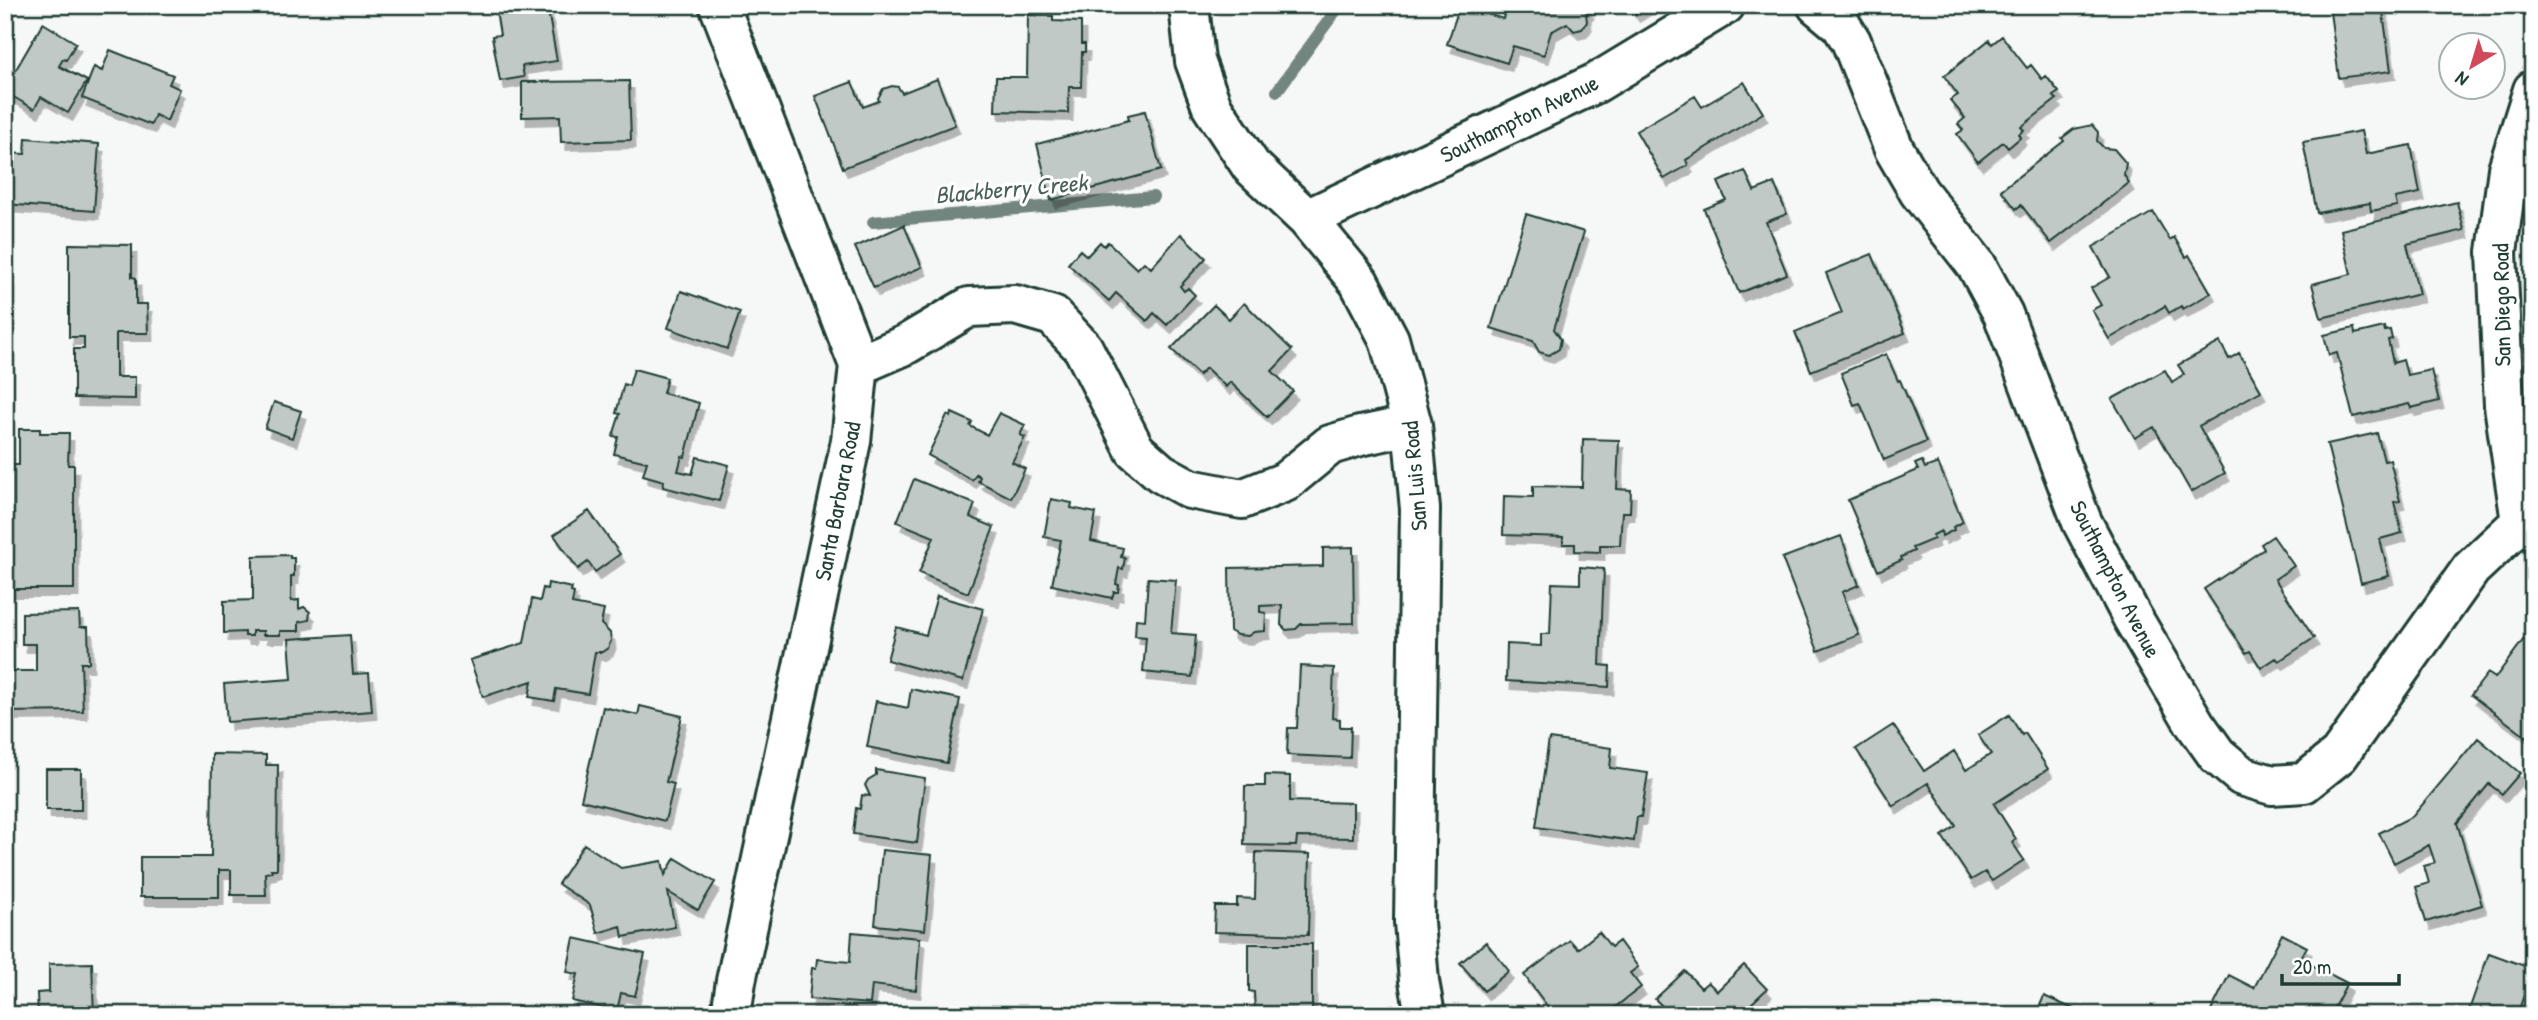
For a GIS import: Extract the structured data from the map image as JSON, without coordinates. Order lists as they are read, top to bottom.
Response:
{
  "streets": {
    "street": [
      "Southampton Avenue",
      "San Diego Road",
      "San Luis Road",
      "Santa Barbara Road"
    ]
  },
  "crossings": [
    ["Southampton Avenue", "San Diego Road"],
    ["Southampton Avenue", "San Luis Road"]
  ],
  "water": ["Blackberry Creek"],
  "scale_bar": "20 m",
  "north": "bottom left"
}
